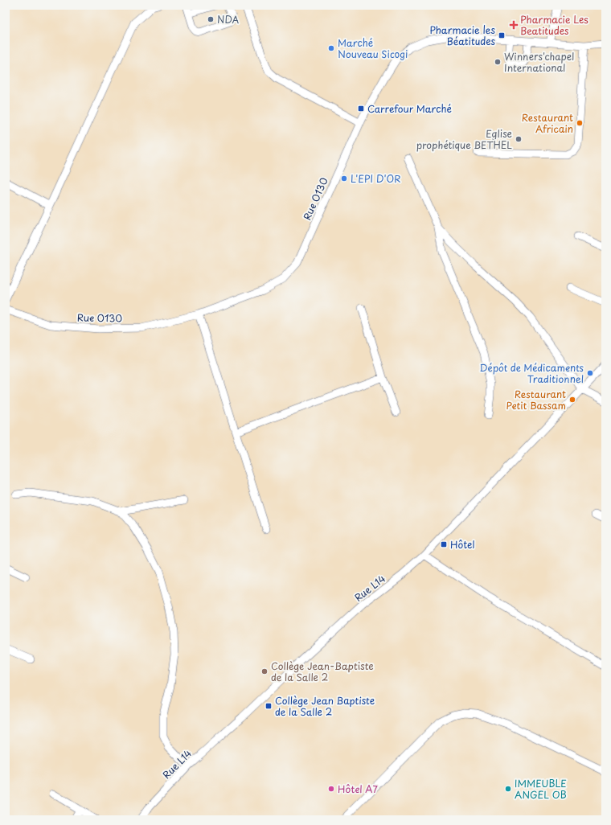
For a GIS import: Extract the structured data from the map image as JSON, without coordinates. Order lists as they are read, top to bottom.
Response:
{
  "streets": {
    "street": ["Rue O130", "Rue L14"]
  },
  "places": {
    "other": [
      "NDA",
      "Marché Nouveau Sicogi",
      "Winners'chapel International",
      "Restaurant Africain",
      "Eglise prophétique BETHEL",
      "L'EPI D'OR",
      "Dépôt de Médicaments Traditionnel",
      "Restaurant Petit Bassam",
      "Collège Jean-Baptiste de la Salle 2",
      "Hôtel A7",
      "IMMEUBLE ANGEL OB"
    ],
    "health": ["Pharmacie Les Beatitudes"],
    "transit": [
      "Pharmacie les Béatitudes",
      "Carrefour Marché",
      "Hôtel",
      "Collège Jean Baptiste de la Salle 2"
    ]
  }
}
